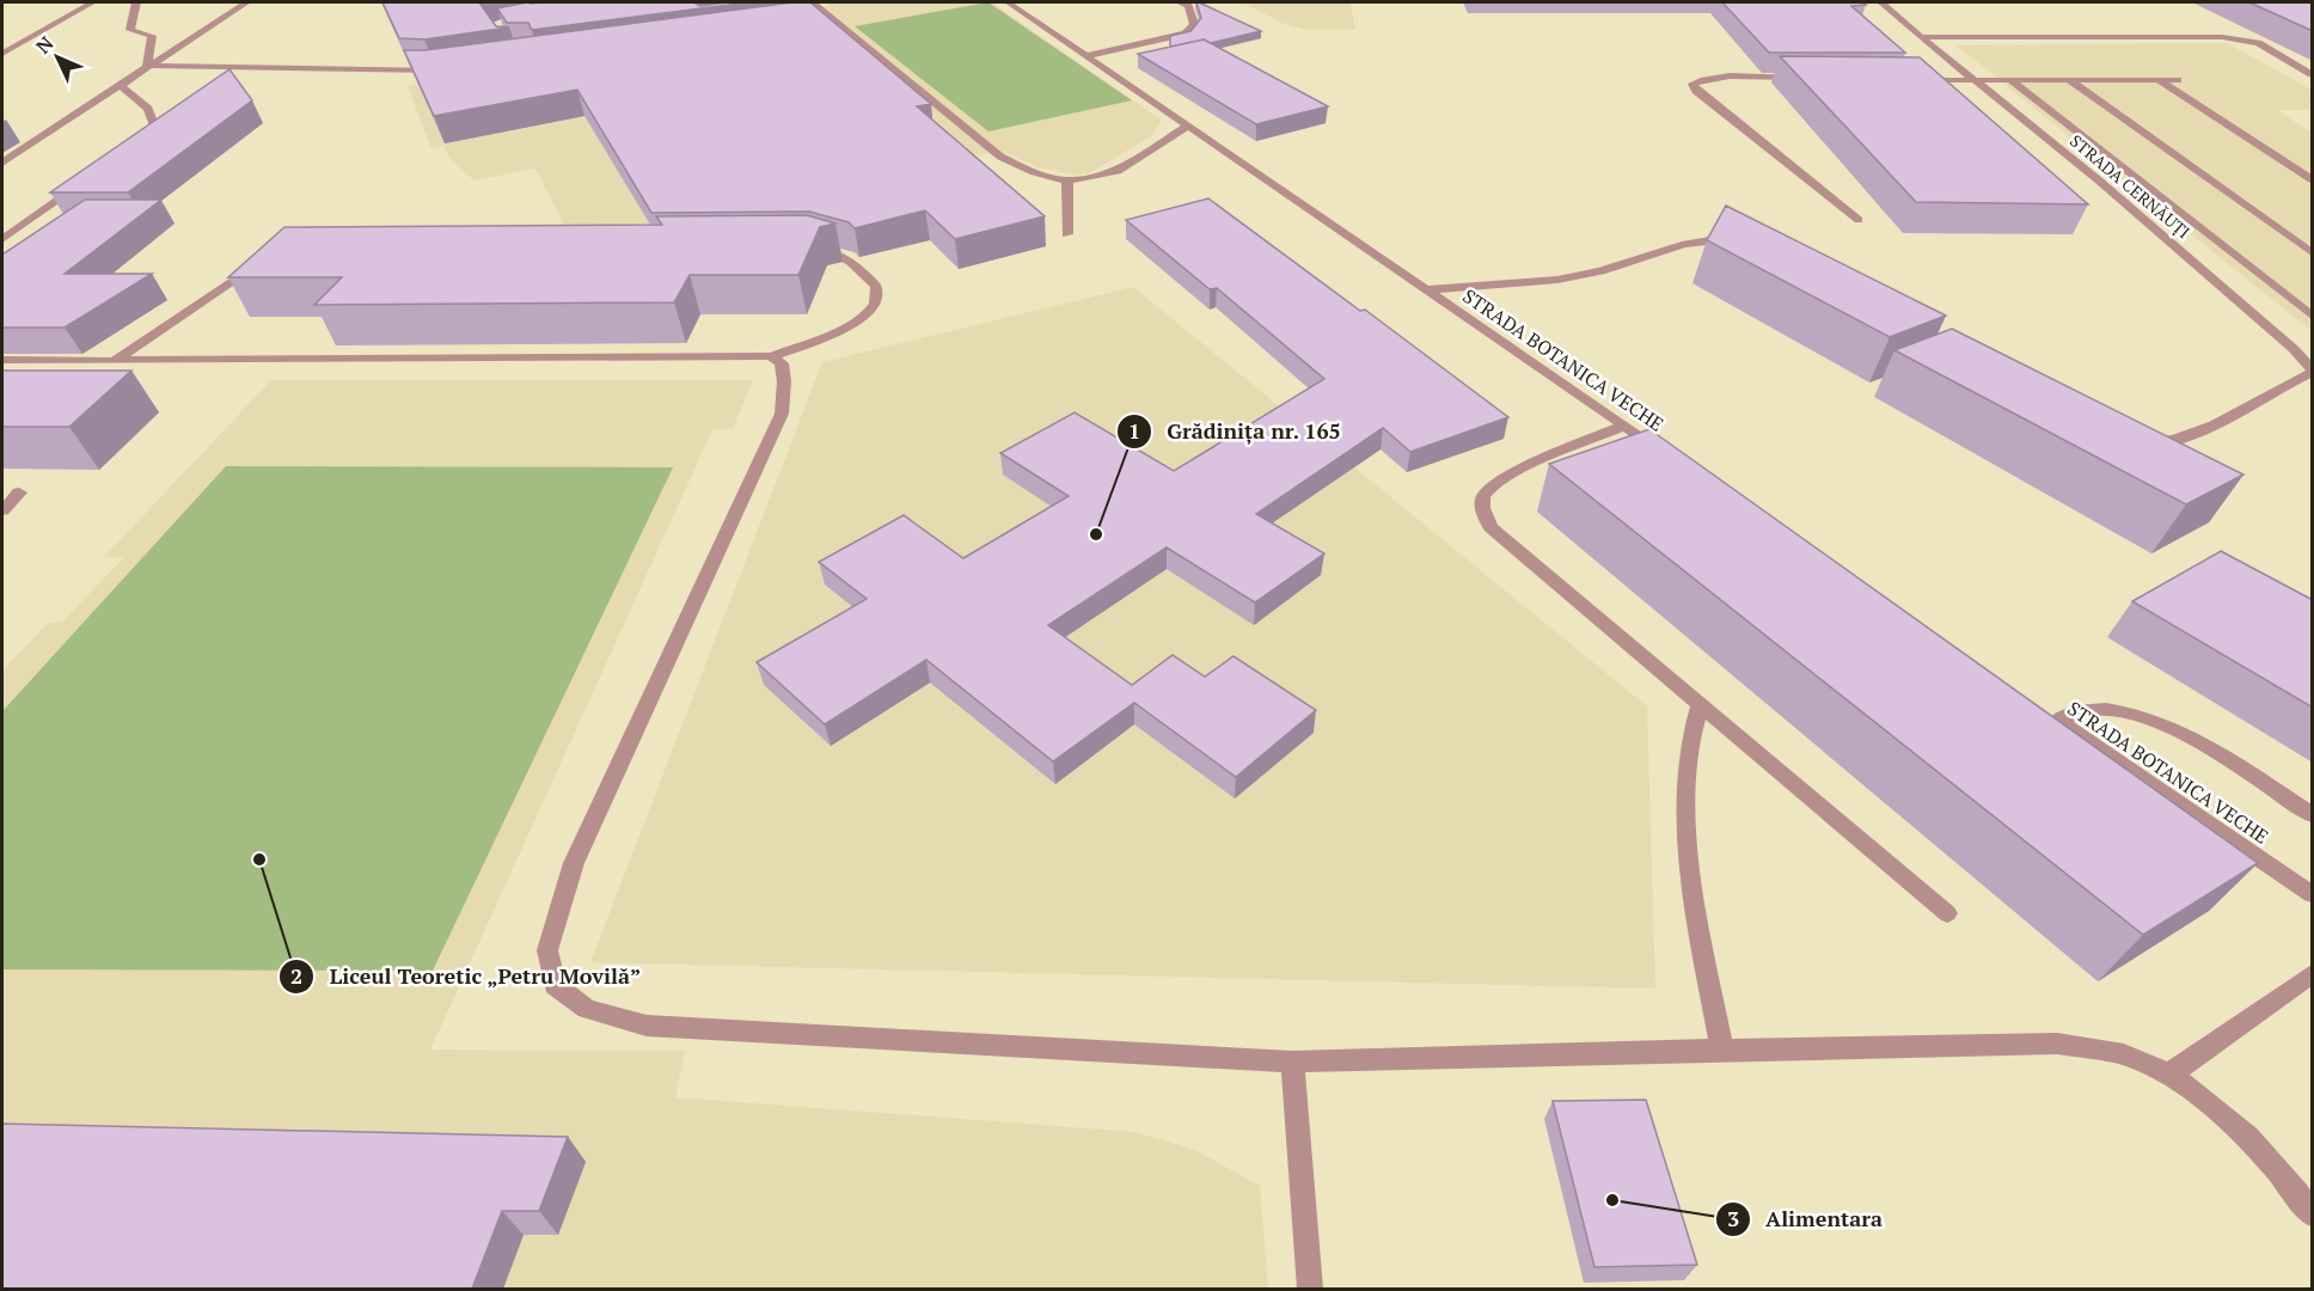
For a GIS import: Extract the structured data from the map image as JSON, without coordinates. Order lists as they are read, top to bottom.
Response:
{
  "streets": {
    "street": ["STRADA CERNĂUȚI", "STRADA BOTANICA VECHE"]
  },
  "places": ["Grădinița nr. 165", "Liceul Teoretic „Petru Movilă”", "Alimentara"],
  "north": "top left"
}
